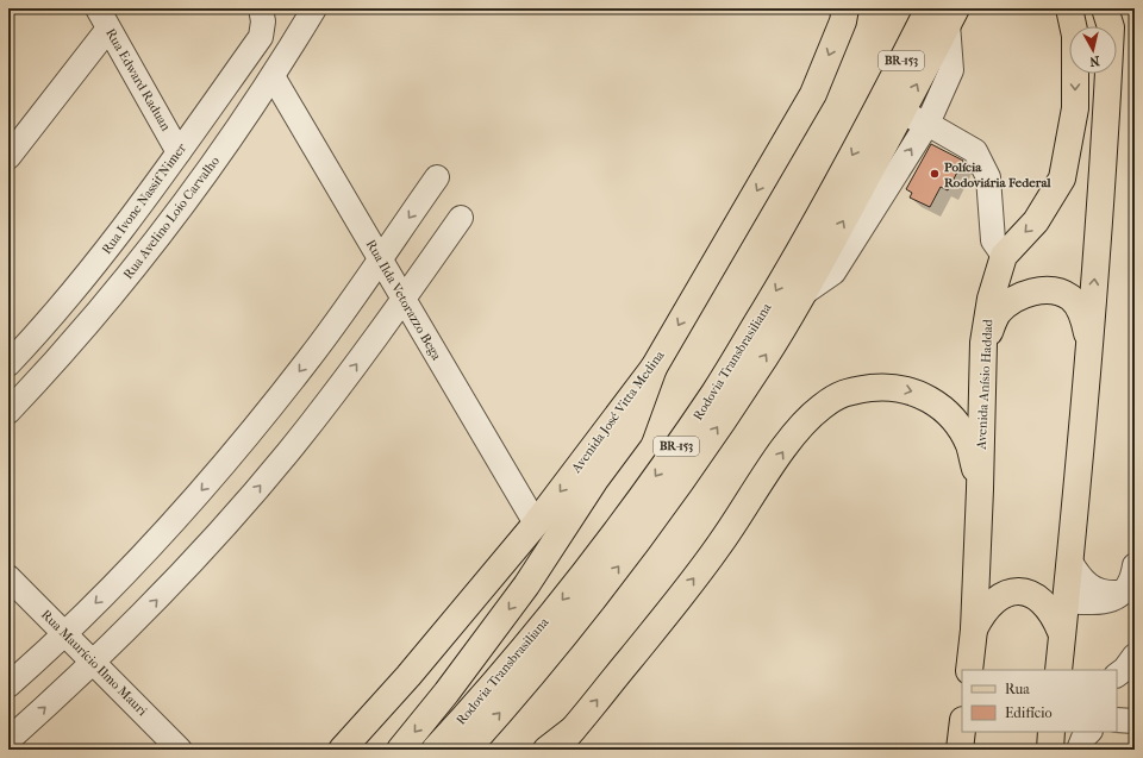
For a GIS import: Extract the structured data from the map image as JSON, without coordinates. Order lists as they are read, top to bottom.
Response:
{
  "streets": {
    "main road": [
      "BR-153",
      "Rodovia Transbrasiliana",
      "Avenida Anísio Haddad",
      "Avenida José Vitta Medina"
    ],
    "street": [
      "Rua Edward Raduan",
      "Rua Ivone Nassif Nimer",
      "Rua Avelino Loio Carvalho",
      "Rua Ilda Vetorazzo Bega",
      "Rua Maurício Ilmo Mauri"
    ]
  },
  "crossings": [
    ["Rua Edward Raduan", "Rua Ivone Nassif Nimer"],
    ["Rua Avelino Loio Carvalho", "Rua Ilda Vetorazzo Bega"],
    ["Rua Ilda Vetorazzo Bega", "Avenida José Vitta Medina"]
  ],
  "places": ["Polícia Rodoviária Federal"],
  "legend": ["Rua", "Edifício"],
  "north": "bottom"
}
